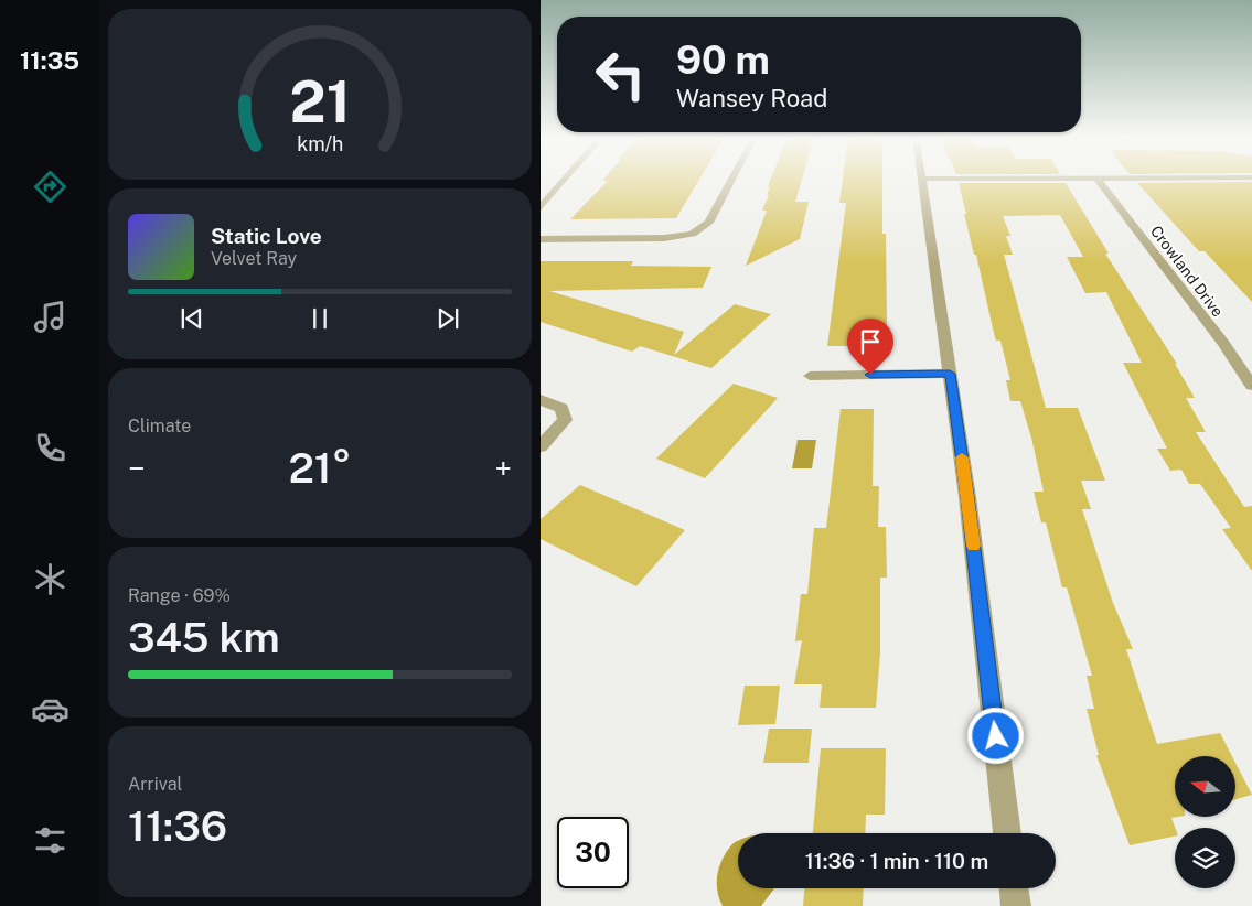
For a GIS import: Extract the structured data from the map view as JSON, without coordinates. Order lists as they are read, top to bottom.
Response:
{
  "streets": {
    "street": ["Crowland Drive"]
  },
  "north": "left",
  "page": {
    "tabs": "11:35",
    "turn": ["90 m", "Wansey Road"],
    "song": ["Static Love", "Velvet Ray"],
    "tile": [
      "Climate",
      ["Range · 69%", "345 km"],
      ["Arrival", "11:36"]
    ],
    "heat": ["−", "21°", "+"],
    "limit": "30",
    "trip": "11:36 · 1 min · 110 m",
    "gauge": ["21", "km/h"]
  }
}
